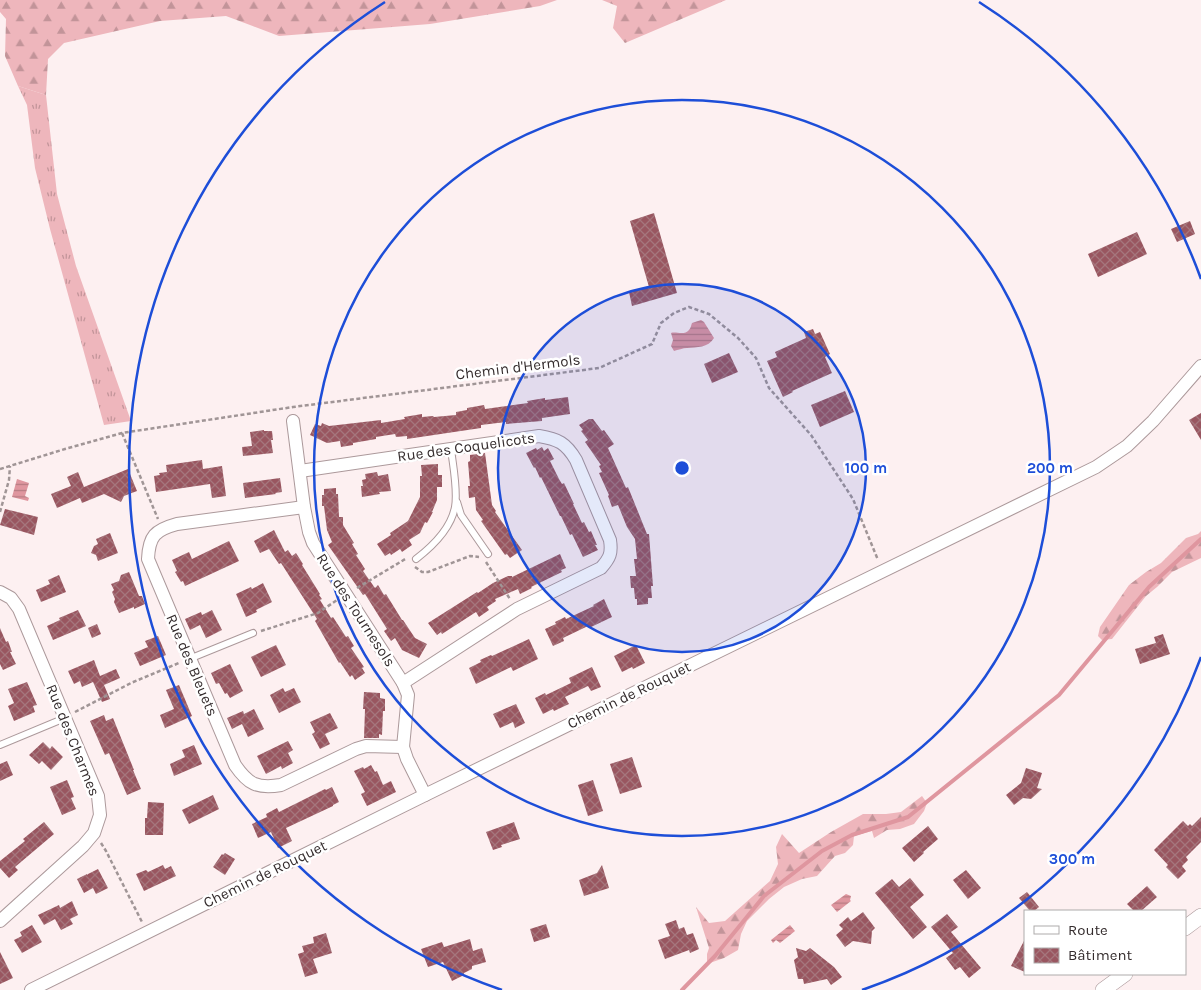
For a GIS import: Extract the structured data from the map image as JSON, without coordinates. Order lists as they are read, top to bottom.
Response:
{
  "streets": {
    "street": [
      "Rue des Coquelicots",
      "Rue des Tournesols",
      "Rue des Bleuets",
      "Chemin de Rouquet",
      "Rue des Charmes"
    ],
    "path": ["Chemin d'Hermols"]
  },
  "crossings": [
    ["Chemin d'Hermols", "Chemin de Rouquet"],
    ["Rue des Coquelicots", "Rue des Tournesols"],
    ["Rue des Tournesols", "Rue des Bleuets"],
    ["Rue des Tournesols", "Chemin de Rouquet"]
  ],
  "legend": ["Route", "Bâtiment"],
  "rings": ["100 m", "200 m", "300 m"]
}
